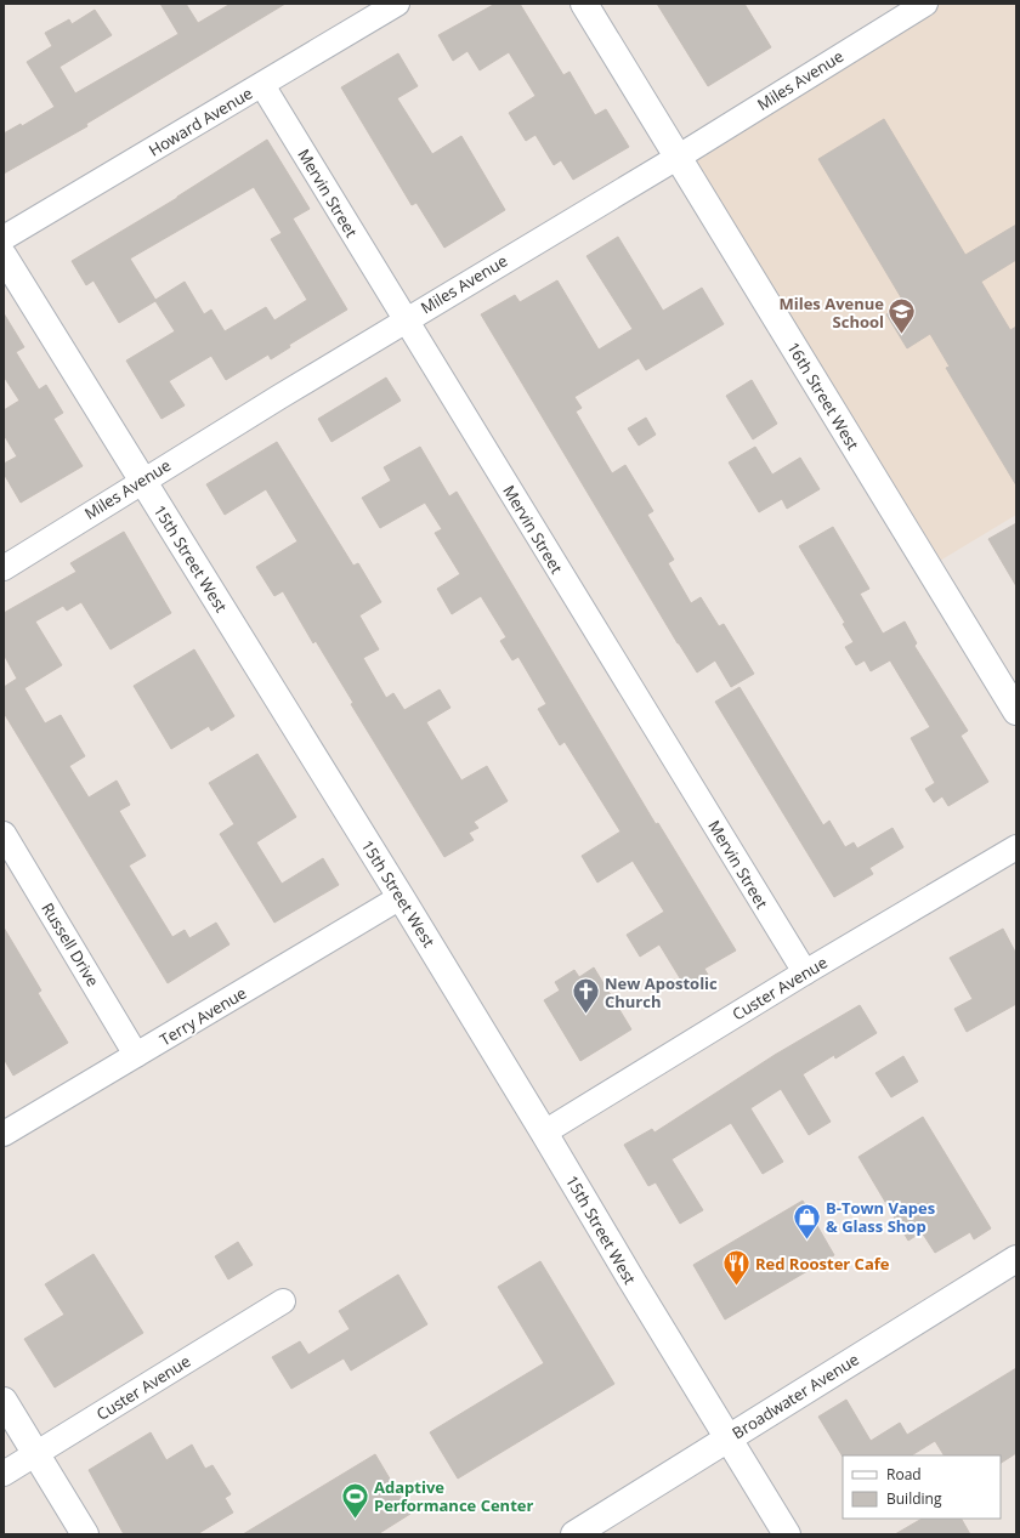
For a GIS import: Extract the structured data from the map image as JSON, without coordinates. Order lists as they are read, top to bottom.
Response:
{
  "streets": {
    "street": [
      "Miles Avenue",
      "Howard Avenue",
      "Mervin Street",
      "16th Street West",
      "15th Street West",
      "Russell Drive",
      "Custer Avenue",
      "Terry Avenue",
      "Broadwater Avenue"
    ]
  },
  "crossings": [
    ["Miles Avenue", "Mervin Street"],
    ["Miles Avenue", "16th Street West"],
    ["Miles Avenue", "15th Street West"],
    ["Howard Avenue", "Mervin Street"],
    ["Mervin Street", "Custer Avenue"],
    ["15th Street West", "Custer Avenue"],
    ["15th Street West", "Terry Avenue"],
    ["15th Street West", "Broadwater Avenue"],
    ["Russell Drive", "Terry Avenue"]
  ],
  "places": {
    "school or university": ["Miles Avenue School"],
    "church": ["New Apostolic Church"],
    "shop": ["B-Town Vapes & Glass Shop"],
    "restaurant": ["Red Rooster Cafe"],
    "sports": ["Adaptive Performance Center"]
  },
  "legend": ["Road", "Building"]
}
